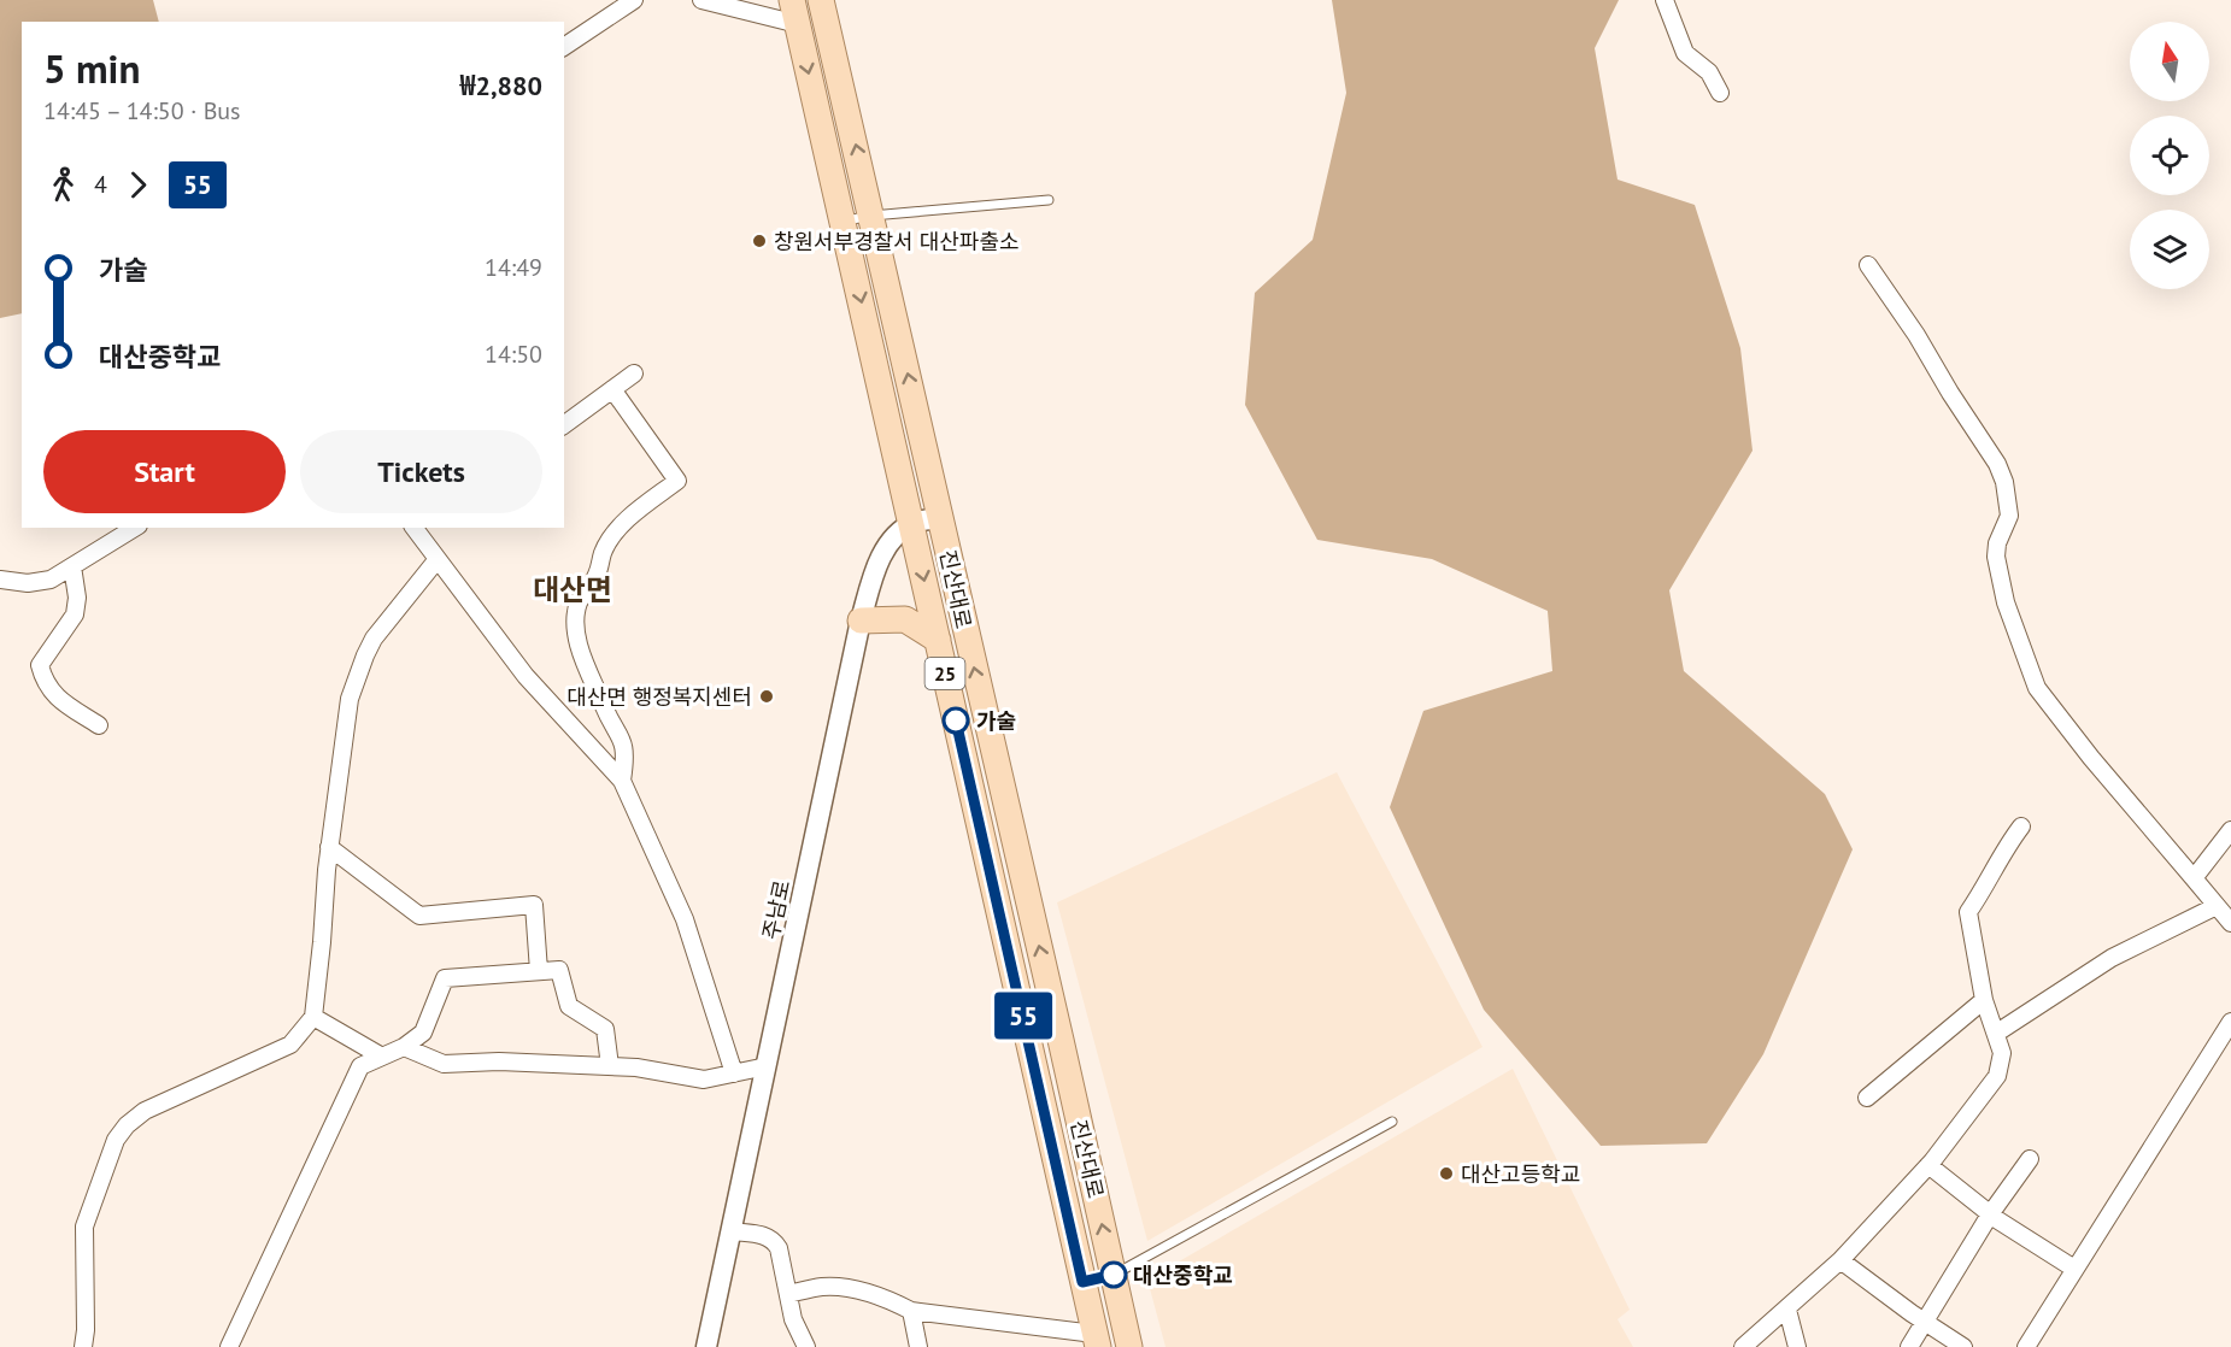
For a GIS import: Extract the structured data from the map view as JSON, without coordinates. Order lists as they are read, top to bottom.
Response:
{
  "streets": {
    "main road": ["진산대로", "25"],
    "street": ["주남로"]
  },
  "crossings": [
    ["진산대로", "주남로"]
  ],
  "districts": ["대산면"],
  "places": [
    "창원서부경찰서 대산파출소",
    "대산면 행정복지센터",
    "가술",
    "대산고등학교",
    "대산중학교"
  ],
  "lines": ["bus line 55"],
  "north": "top",
  "page": {
    "on_map": "55",
    "heading": ["5 min", "14:45 – 14:50 · Bus", "₩2,880"],
    "legs": ["4", "55"],
    "list": [
      {
        "name": "가술",
        "value": "14:49"
      },
      {
        "name": "대산중학교",
        "value": "14:50"
      }
    ],
    "buttons": ["Start", "Tickets"]
  }
}
